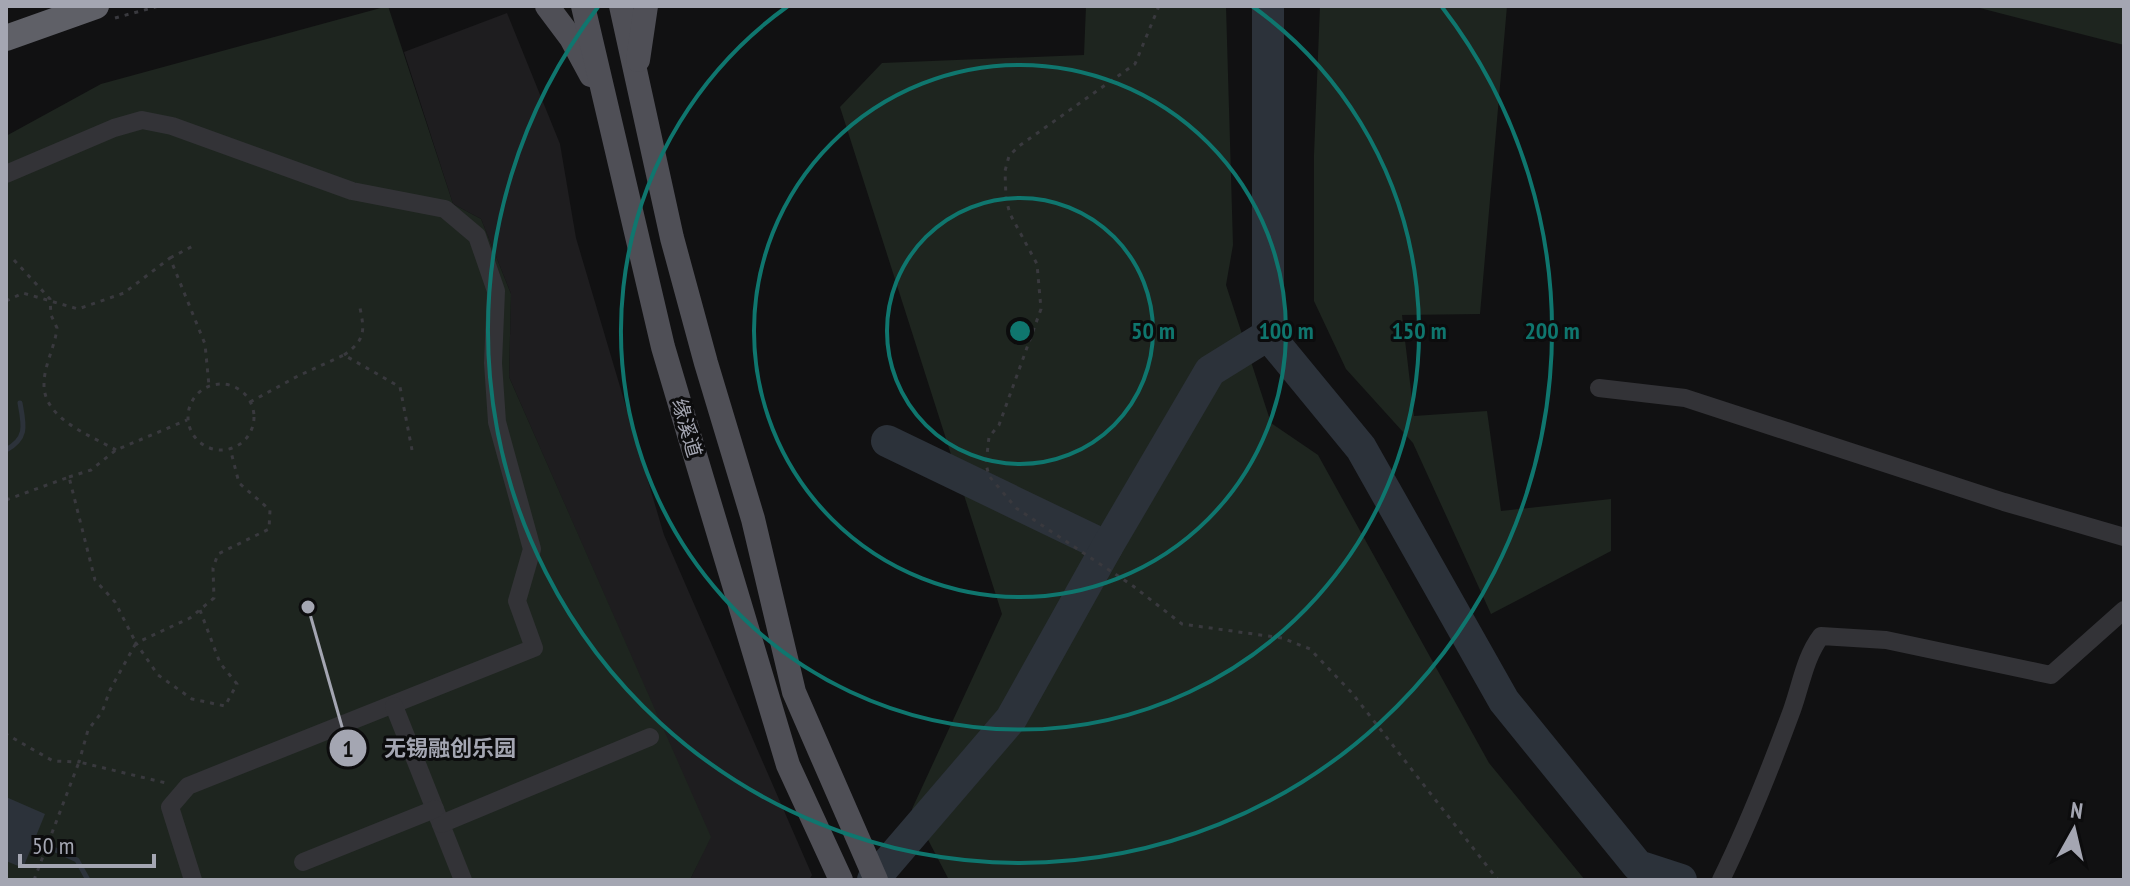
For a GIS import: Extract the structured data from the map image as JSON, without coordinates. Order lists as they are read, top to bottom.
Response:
{
  "streets": {
    "main road": ["缘溪道"]
  },
  "places": ["无锡融创乐园"],
  "scale_bar": "50 m",
  "north": "top",
  "rings": [
    "50 m",
    "100 m",
    "150 m",
    "200 m"
  ]
}
